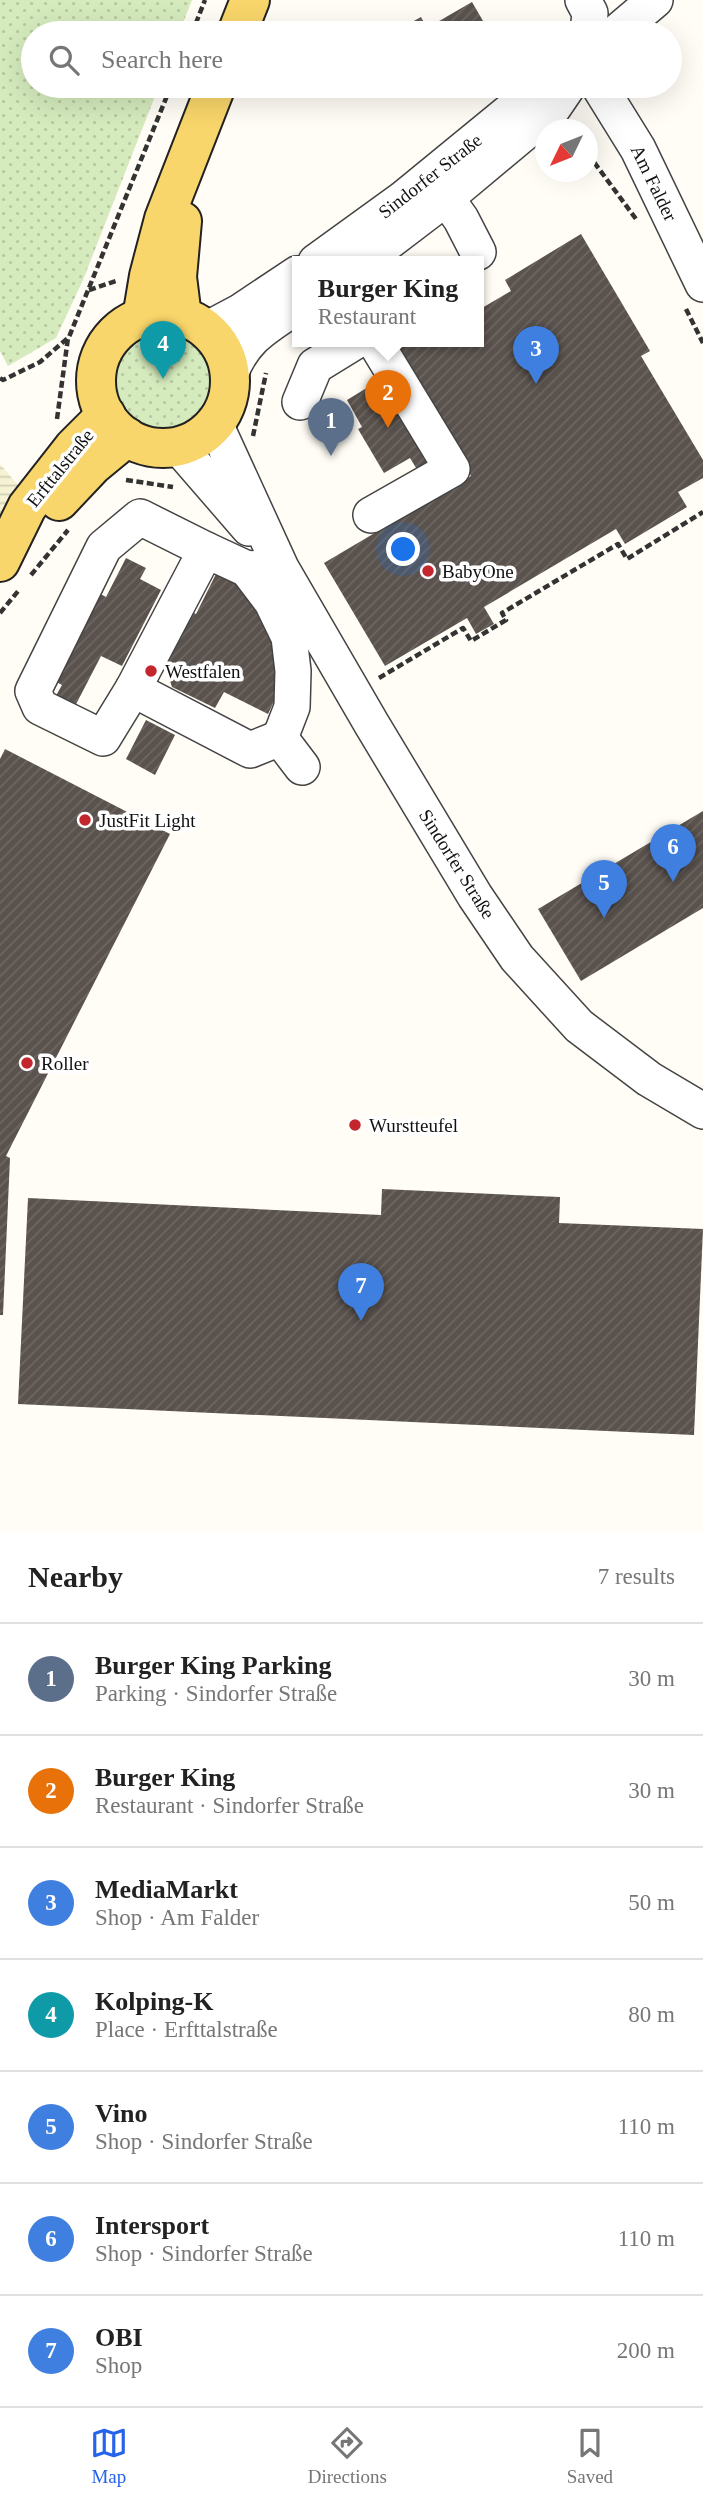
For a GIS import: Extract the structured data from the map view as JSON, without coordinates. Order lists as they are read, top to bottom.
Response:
{
  "streets": {
    "main road": ["Erfttalstraße"],
    "street": ["Sindorfer Straße", "Am Falder"]
  },
  "crossings": [
    ["Sindorfer Straße", "Erfttalstraße"]
  ],
  "places": [
    "BabyOne",
    "Westfalen",
    "JustFit Light",
    "Roller",
    "Wurstteufel"
  ],
  "north": "bottom left",
  "page": {
    "search": "Search here",
    "popup": ["Burger King", "Restaurant"],
    "pins": [
      "4",
      "3",
      "2",
      "1",
      "6",
      "5",
      "7"
    ],
    "heading": ["Nearby", "7 results"],
    "list": [
      {
        "mark": "1",
        "name": "Burger King Parking",
        "note": "Parking · Sindorfer Straße",
        "value": "30 m"
      },
      {
        "mark": "2",
        "name": "Burger King",
        "note": "Restaurant · Sindorfer Straße",
        "value": "30 m"
      },
      {
        "mark": "3",
        "name": "MediaMarkt",
        "note": "Shop · Am Falder",
        "value": "50 m"
      },
      {
        "mark": "4",
        "name": "Kolping-K",
        "note": "Place · Erfttalstraße",
        "value": "80 m"
      },
      {
        "mark": "5",
        "name": "Vino",
        "note": "Shop · Sindorfer Straße",
        "value": "110 m"
      },
      {
        "mark": "6",
        "name": "Intersport",
        "note": "Shop · Sindorfer Straße",
        "value": "110 m"
      },
      {
        "mark": "7",
        "name": "OBI",
        "note": "Shop",
        "value": "200 m"
      }
    ],
    "nav": ["Map", "Directions", "Saved"]
  }
}
